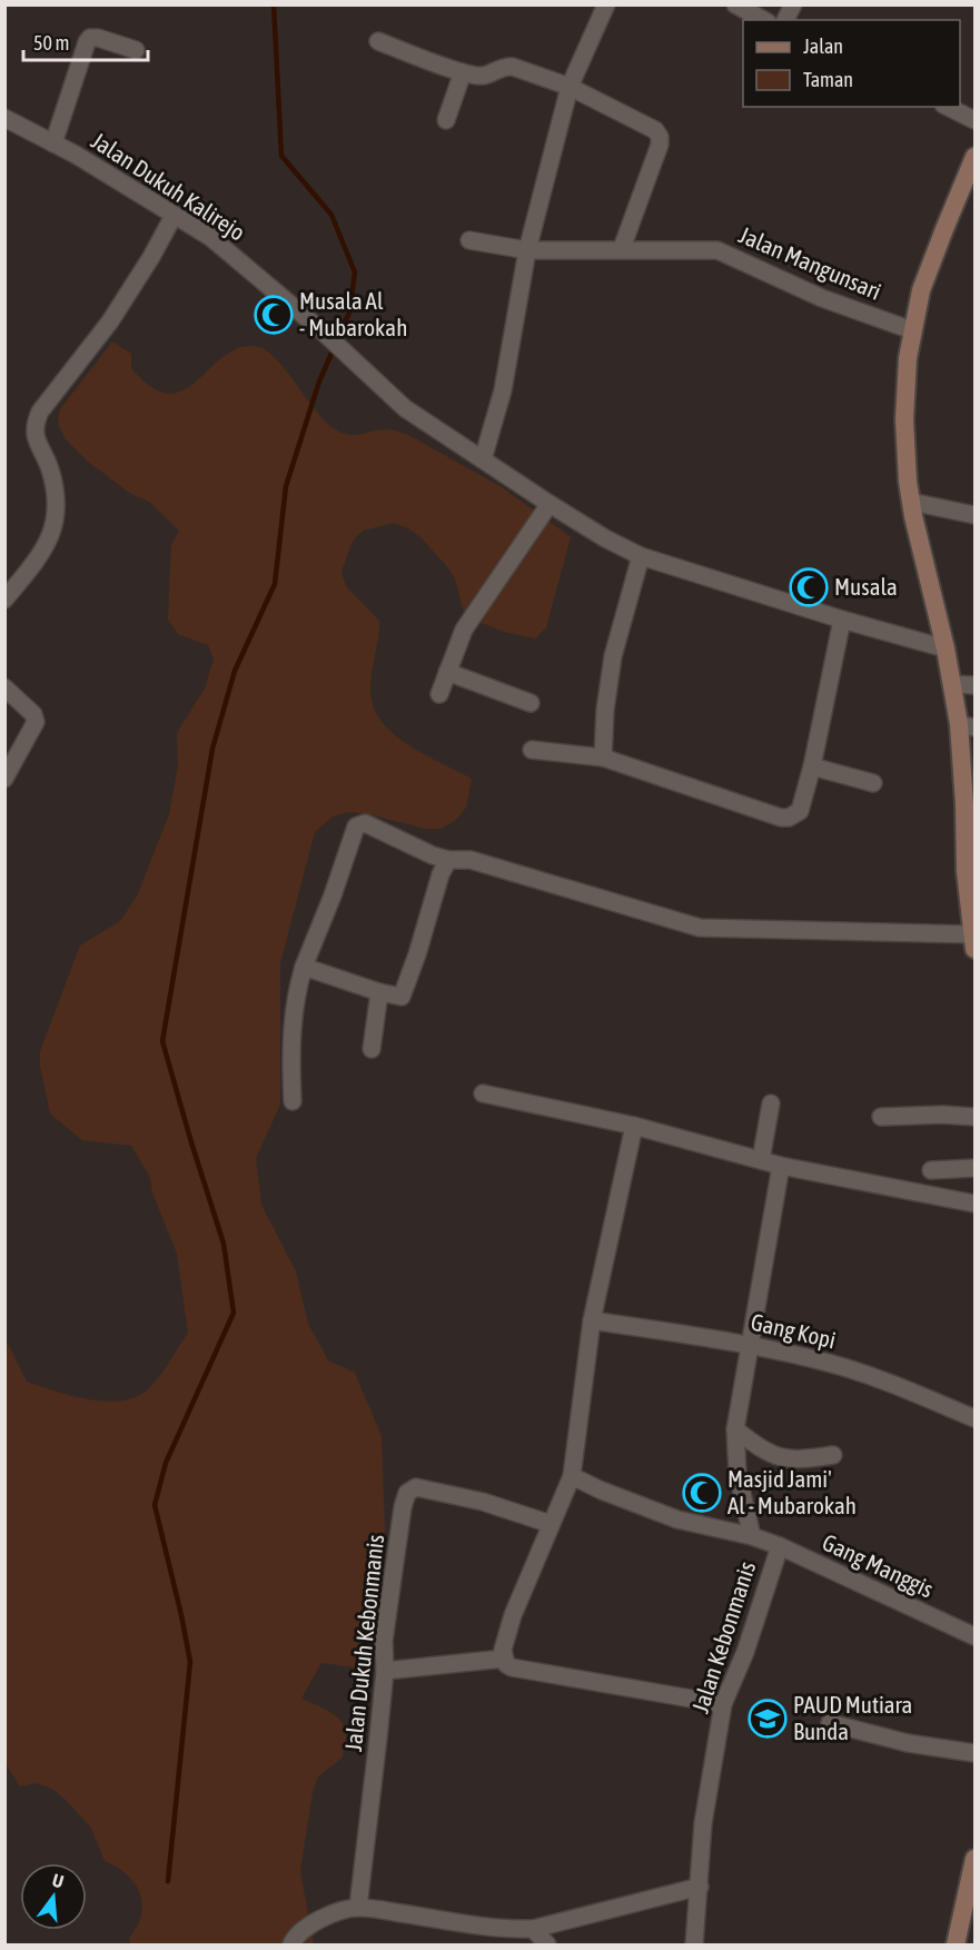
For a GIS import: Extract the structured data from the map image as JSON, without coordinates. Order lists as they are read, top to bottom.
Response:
{
  "streets": {
    "street": [
      "Jalan Dukuh Kalirejo",
      "Jalan Mangunsari",
      "Gang Kopi",
      "Gang Manggis",
      "Jalan Kebonmanis",
      "Jalan Dukuh Kebonmanis"
    ]
  },
  "crossings": [
    ["Gang Manggis", "Jalan Kebonmanis"]
  ],
  "places": {
    "mosque": ["Musala Al - Mubarokah", "Musala", "Masjid Jami' Al - Mubarokah"],
    "school or university": ["PAUD Mutiara Bunda"]
  },
  "legend": ["Jalan", "Taman"],
  "scale_bar": "50 m",
  "north": "top"
}
